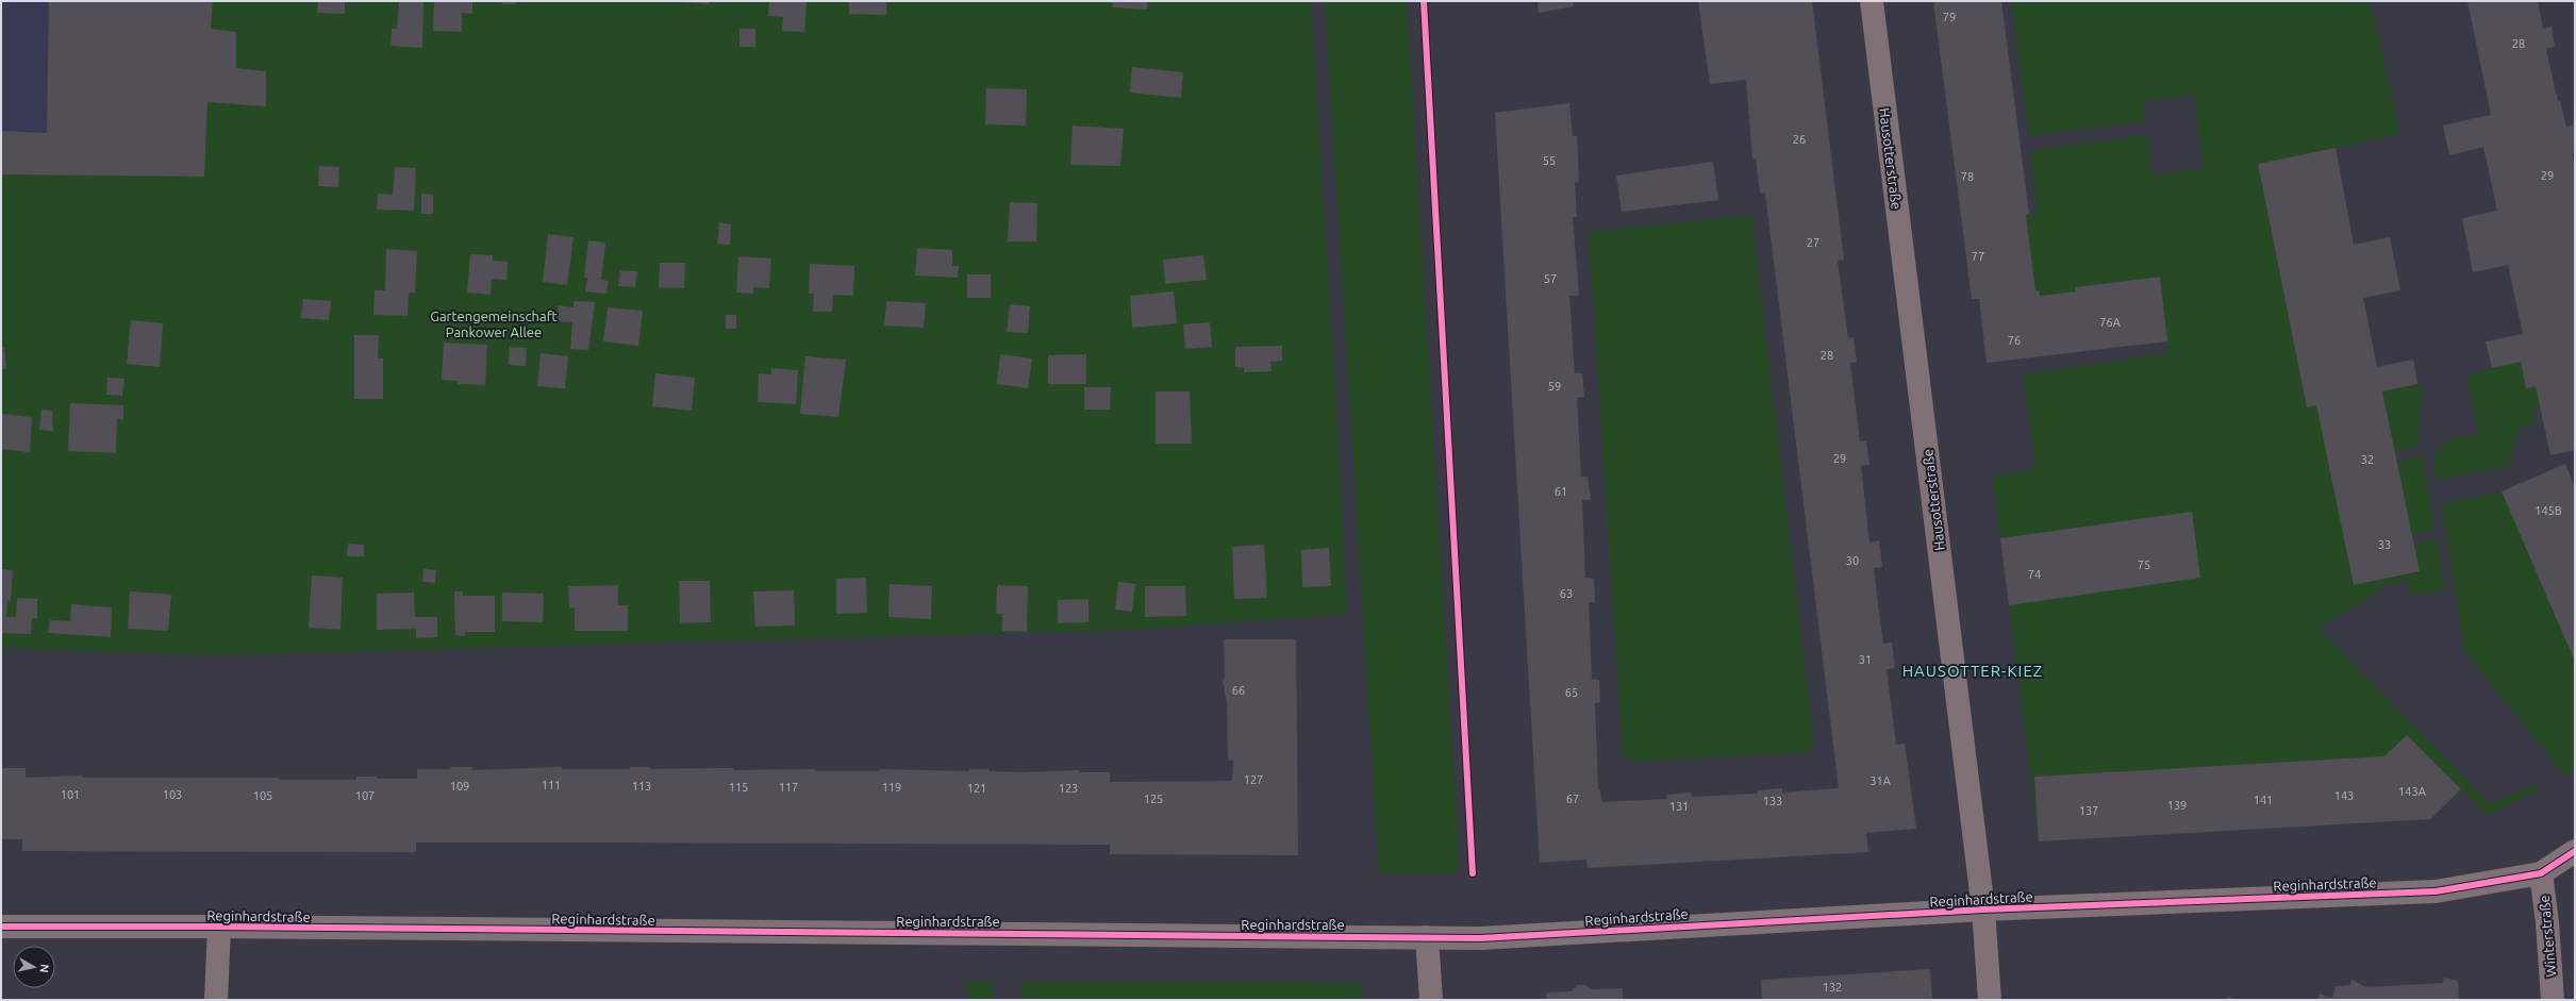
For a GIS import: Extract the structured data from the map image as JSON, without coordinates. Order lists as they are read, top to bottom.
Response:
{
  "streets": {
    "street": ["Hausotterstraße", "Reginhardstraße", "Winterstraße"]
  },
  "crossings": [
    ["Hausotterstraße", "Reginhardstraße"],
    ["Reginhardstraße", "Winterstraße"]
  ],
  "districts": ["HAUSOTTER-KIEZ"],
  "parks": ["Gartengemeinschaft Pankower Allee"],
  "house_numbers": [
    "79",
    "28",
    "26",
    "55",
    "29",
    "78",
    "27",
    "77",
    "57",
    "76A",
    "76",
    "28",
    "59",
    "29",
    "32",
    "61",
    "145B",
    "33",
    "30",
    "75",
    "74",
    "63",
    "31",
    "66",
    "65",
    "127",
    "31A",
    "111",
    "109",
    "113",
    "115",
    "117",
    "119",
    "121",
    "123",
    "143A",
    "101",
    "103",
    "105",
    "107",
    "143",
    "125",
    "67",
    "141",
    "133",
    "139",
    "131",
    "137",
    "132"
  ],
  "north": "right"
}
